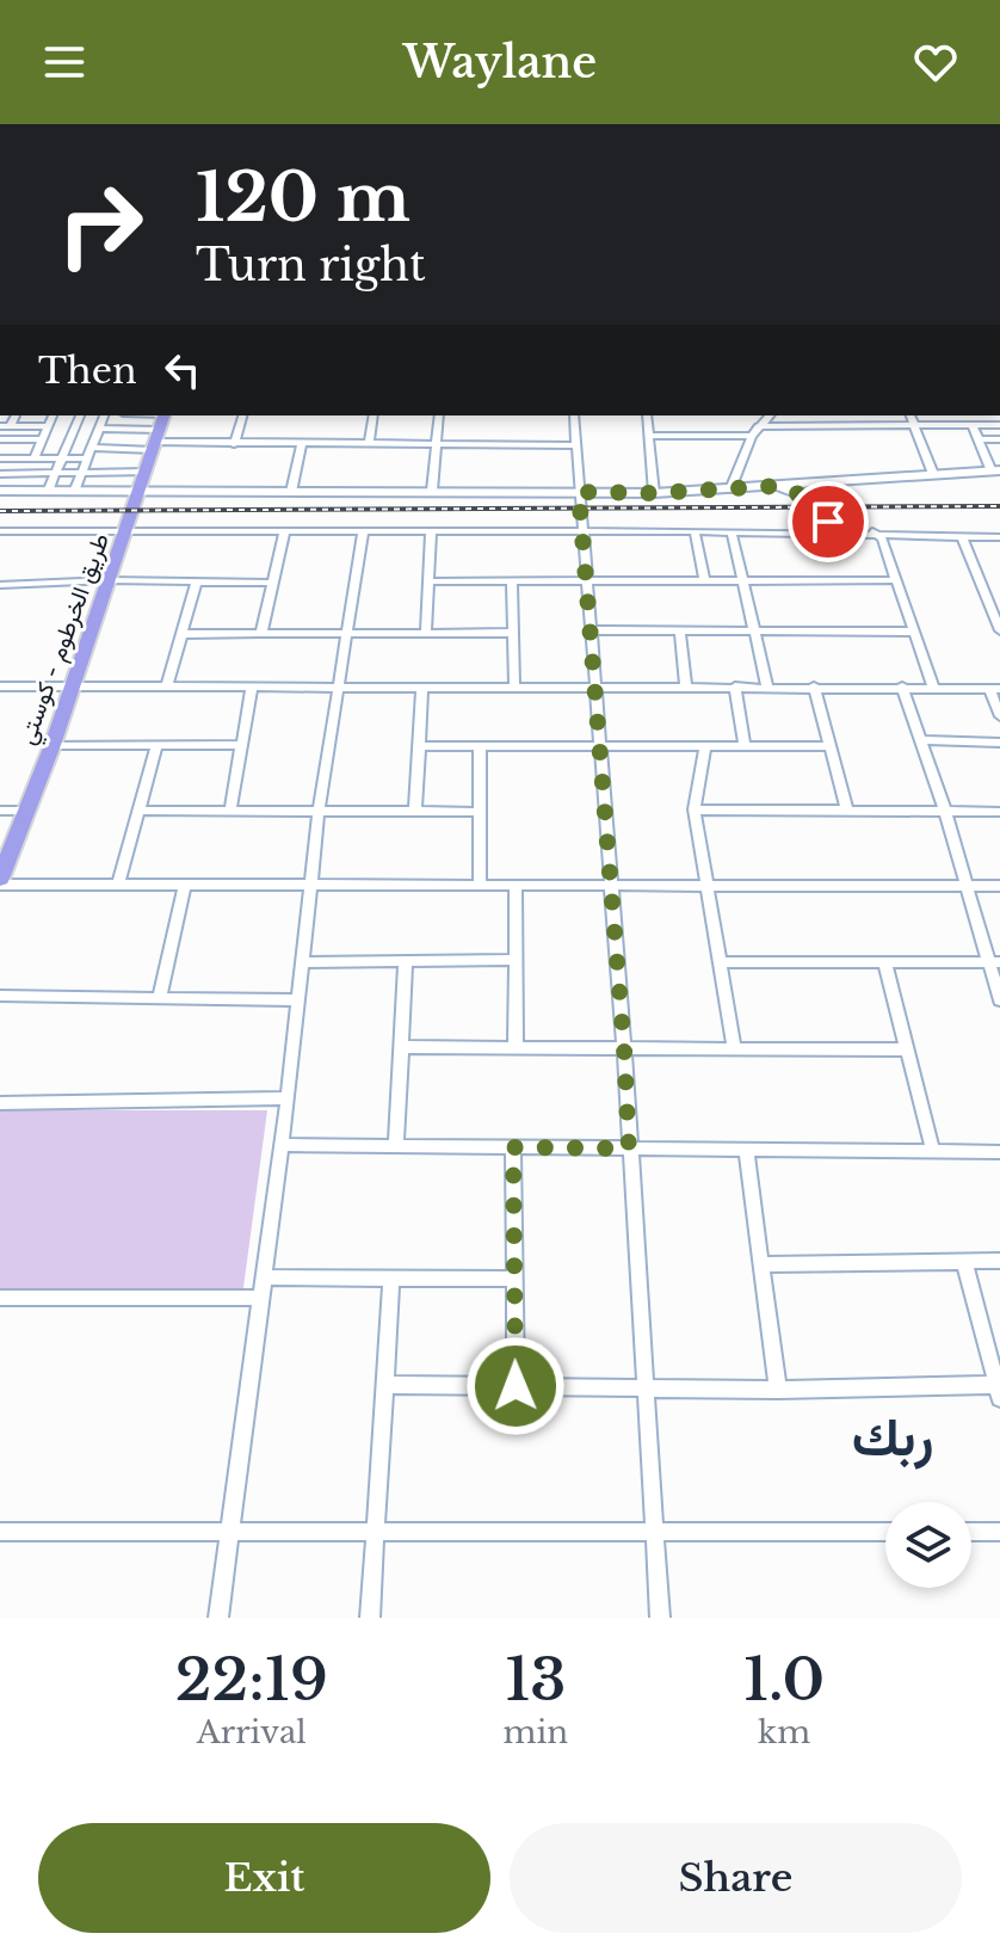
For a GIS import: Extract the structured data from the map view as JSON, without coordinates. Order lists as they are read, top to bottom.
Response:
{
  "streets": {
    "highway": ["طريق الخرطوم - كوستي"]
  },
  "districts": ["ربك"],
  "page": {
    "header": "Waylane",
    "turn": ["120 m", "Turn right"],
    "then": "Then",
    "eta": [
      "22:19",
      "Arrival",
      "13",
      "min",
      "1.0",
      "km"
    ],
    "buttons": ["Exit", "Share"]
  }
}
